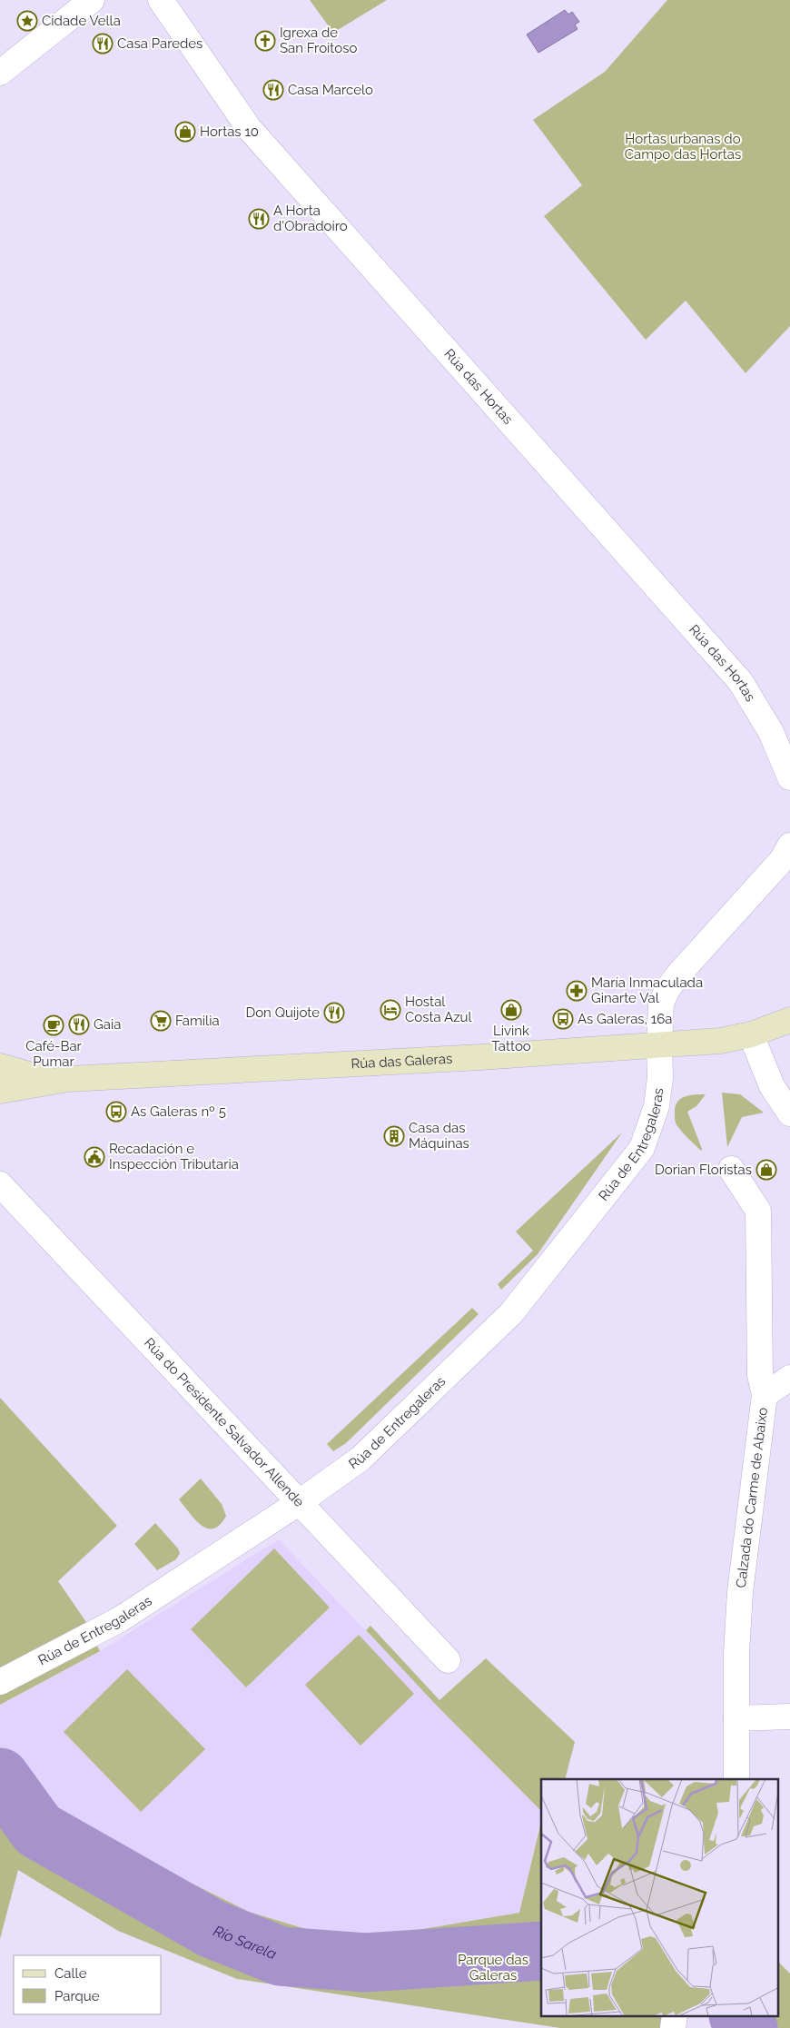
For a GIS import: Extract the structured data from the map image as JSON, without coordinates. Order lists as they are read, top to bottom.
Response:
{
  "streets": {
    "main road": ["Rúa das Galeras"],
    "street": [
      "Rúa das Hortas",
      "Rúa de Entregaleras",
      "Rúa do Presidente Salvador Allende",
      "Calzada do Carme de Abaixo"
    ]
  },
  "crossings": [
    ["Rúa das Galeras", "Rúa de Entregaleras"],
    ["Rúa de Entregaleras", "Rúa do Presidente Salvador Allende"]
  ],
  "water": ["Río Sarela"],
  "parks": ["Hortas urbanas do Campo das Hortas", "Parque das Galeras"],
  "places": {
    "place": ["Cidade Vella"],
    "church": ["Igrexa de San Froitoso"],
    "restaurant": [
      "Casa Paredes",
      "Casa Marcelo",
      "A Horta d'Obradoiro",
      "Don Quijote",
      "Gaia"
    ],
    "shop": ["Hortas 10", "Livink Tattoo", "Dorian Floristas"],
    "pharmacy": ["María Inmaculada Ginarte Val"],
    "hotel": ["Hostal Costa Azul"],
    "bus stop": ["As Galeras, 16a", "As Galeras nº 5"],
    "supermarket": ["Familia"],
    "cafe": ["Café-Bar Pumar"],
    "building": ["Casa das Máquinas"],
    "public building": ["Recadación e Inspección Tributaria"]
  },
  "legend": ["Calle", "Parque"]
}
